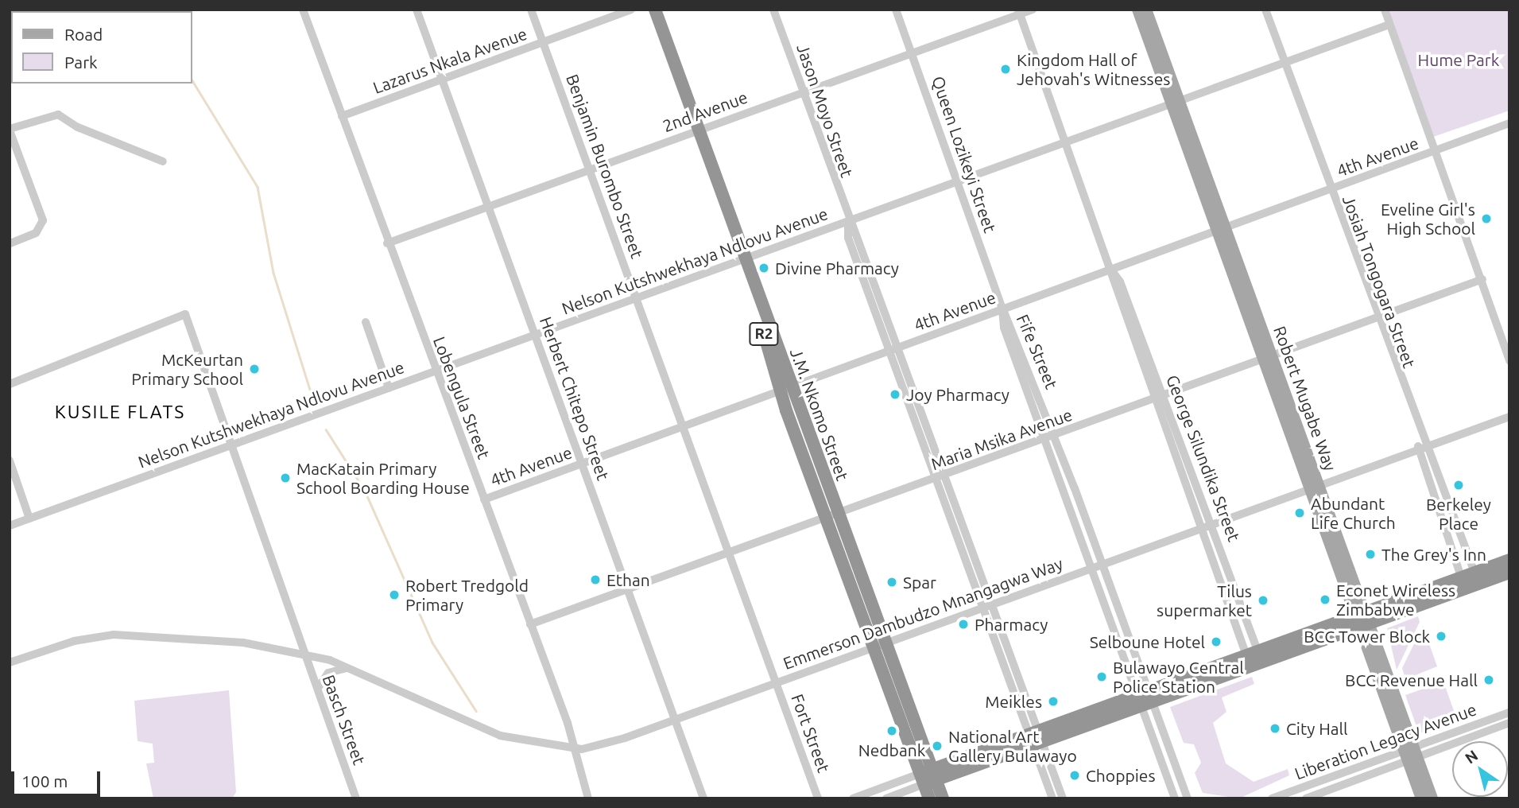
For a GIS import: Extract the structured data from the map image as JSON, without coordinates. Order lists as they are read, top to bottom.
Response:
{
  "streets": {
    "highway": ["R2", "J.M. Nkomo Street"],
    "main road": ["Robert Mugabe Way"],
    "street": [
      "Lazarus Nkala Avenue",
      "Jason Moyo Street",
      "2nd Avenue",
      "Queen Lozikeyi Street",
      "4th Avenue",
      "Benjamin Burombo Street",
      "Nelson Kutshwekhaya Ndlovu Avenue",
      "Josiah Tongogara Street",
      "Fife Street",
      "Lobengula Street",
      "Herbert Chitepo Street",
      "Maria Msika Avenue",
      "George Silundika Street",
      "Emmerson Dambudzo Mnangagwa Way",
      "Basch Street",
      "Fort Street",
      "Liberation Legacy Avenue"
    ]
  },
  "crossings": [
    ["Lazarus Nkala Avenue", "Benjamin Burombo Street"],
    ["Lazarus Nkala Avenue", "Lobengula Street"],
    ["Lazarus Nkala Avenue", "Herbert Chitepo Street"],
    ["Jason Moyo Street", "2nd Avenue"],
    ["Jason Moyo Street", "4th Avenue"],
    ["Jason Moyo Street", "Nelson Kutshwekhaya Ndlovu Avenue"],
    ["Jason Moyo Street", "Maria Msika Avenue"],
    ["Jason Moyo Street", "Emmerson Dambudzo Mnangagwa Way"],
    ["2nd Avenue", "Queen Lozikeyi Street"],
    ["2nd Avenue", "Benjamin Burombo Street"],
    ["2nd Avenue", "Lobengula Street"],
    ["2nd Avenue", "Herbert Chitepo Street"],
    ["2nd Avenue", "J.M. Nkomo Street"],
    ["2nd Avenue", "George Silundika Street"],
    ["Queen Lozikeyi Street", "4th Avenue"],
    ["Queen Lozikeyi Street", "Nelson Kutshwekhaya Ndlovu Avenue"],
    ["Queen Lozikeyi Street", "Fife Street"],
    ["4th Avenue", "Benjamin Burombo Street"],
    ["4th Avenue", "Josiah Tongogara Street"],
    ["4th Avenue", "Fife Street"],
    ["4th Avenue", "Lobengula Street"],
    ["4th Avenue", "Herbert Chitepo Street"],
    ["4th Avenue", "Robert Mugabe Way"],
    ["4th Avenue", "J.M. Nkomo Street"],
    ["4th Avenue", "George Silundika Street"],
    ["Benjamin Burombo Street", "Nelson Kutshwekhaya Ndlovu Avenue"],
    ["Benjamin Burombo Street", "Maria Msika Avenue"],
    ["Benjamin Burombo Street", "Fort Street"],
    ["Nelson Kutshwekhaya Ndlovu Avenue", "Josiah Tongogara Street"],
    ["Nelson Kutshwekhaya Ndlovu Avenue", "Lobengula Street"],
    ["Nelson Kutshwekhaya Ndlovu Avenue", "Herbert Chitepo Street"],
    ["Nelson Kutshwekhaya Ndlovu Avenue", "Robert Mugabe Way"],
    ["Nelson Kutshwekhaya Ndlovu Avenue", "J.M. Nkomo Street"],
    ["Nelson Kutshwekhaya Ndlovu Avenue", "George Silundika Street"],
    ["Nelson Kutshwekhaya Ndlovu Avenue", "Basch Street"],
    ["Josiah Tongogara Street", "Maria Msika Avenue"],
    ["Josiah Tongogara Street", "Emmerson Dambudzo Mnangagwa Way"],
    ["Fife Street", "Maria Msika Avenue"],
    ["Fife Street", "Emmerson Dambudzo Mnangagwa Way"],
    ["Lobengula Street", "Maria Msika Avenue"],
    ["Lobengula Street", "Emmerson Dambudzo Mnangagwa Way"],
    ["Herbert Chitepo Street", "Maria Msika Avenue"],
    ["Herbert Chitepo Street", "Emmerson Dambudzo Mnangagwa Way"],
    ["Robert Mugabe Way", "Maria Msika Avenue"],
    ["Robert Mugabe Way", "Emmerson Dambudzo Mnangagwa Way"],
    ["Robert Mugabe Way", "Liberation Legacy Avenue"],
    ["J.M. Nkomo Street", "Maria Msika Avenue"],
    ["J.M. Nkomo Street", "Emmerson Dambudzo Mnangagwa Way"],
    ["Maria Msika Avenue", "George Silundika Street"],
    ["Maria Msika Avenue", "Fort Street"],
    ["George Silundika Street", "Emmerson Dambudzo Mnangagwa Way"],
    ["Emmerson Dambudzo Mnangagwa Way", "Basch Street"],
    ["Emmerson Dambudzo Mnangagwa Way", "Fort Street"]
  ],
  "districts": ["KUSILE FLATS"],
  "parks": ["Hume Park"],
  "places": [
    "Kingdom Hall of Jehovah's Witnesses",
    "Eveline Girl's High School",
    "Divine Pharmacy",
    "McKeurtan Primary School",
    "Joy Pharmacy",
    "MacKatain Primary School Boarding House",
    "Berkeley Place",
    "Abundant Life Church",
    "The Grey's Inn",
    "Ethan",
    "Spar",
    "Robert Tredgold Primary",
    "Econet Wireless Zimbabwe",
    "Tilus supermarket",
    "Pharmacy",
    "BCC Tower Block",
    "Selboune Hotel",
    "Bulawayo Central Police Station",
    "BCC Revenue Hall",
    "Meikles",
    "City Hall",
    "Nedbank",
    "National Art Gallery Bulawayo",
    "Choppies"
  ],
  "legend": ["Road", "Park"],
  "scale_bar": "100 m",
  "north": "top left"
}
